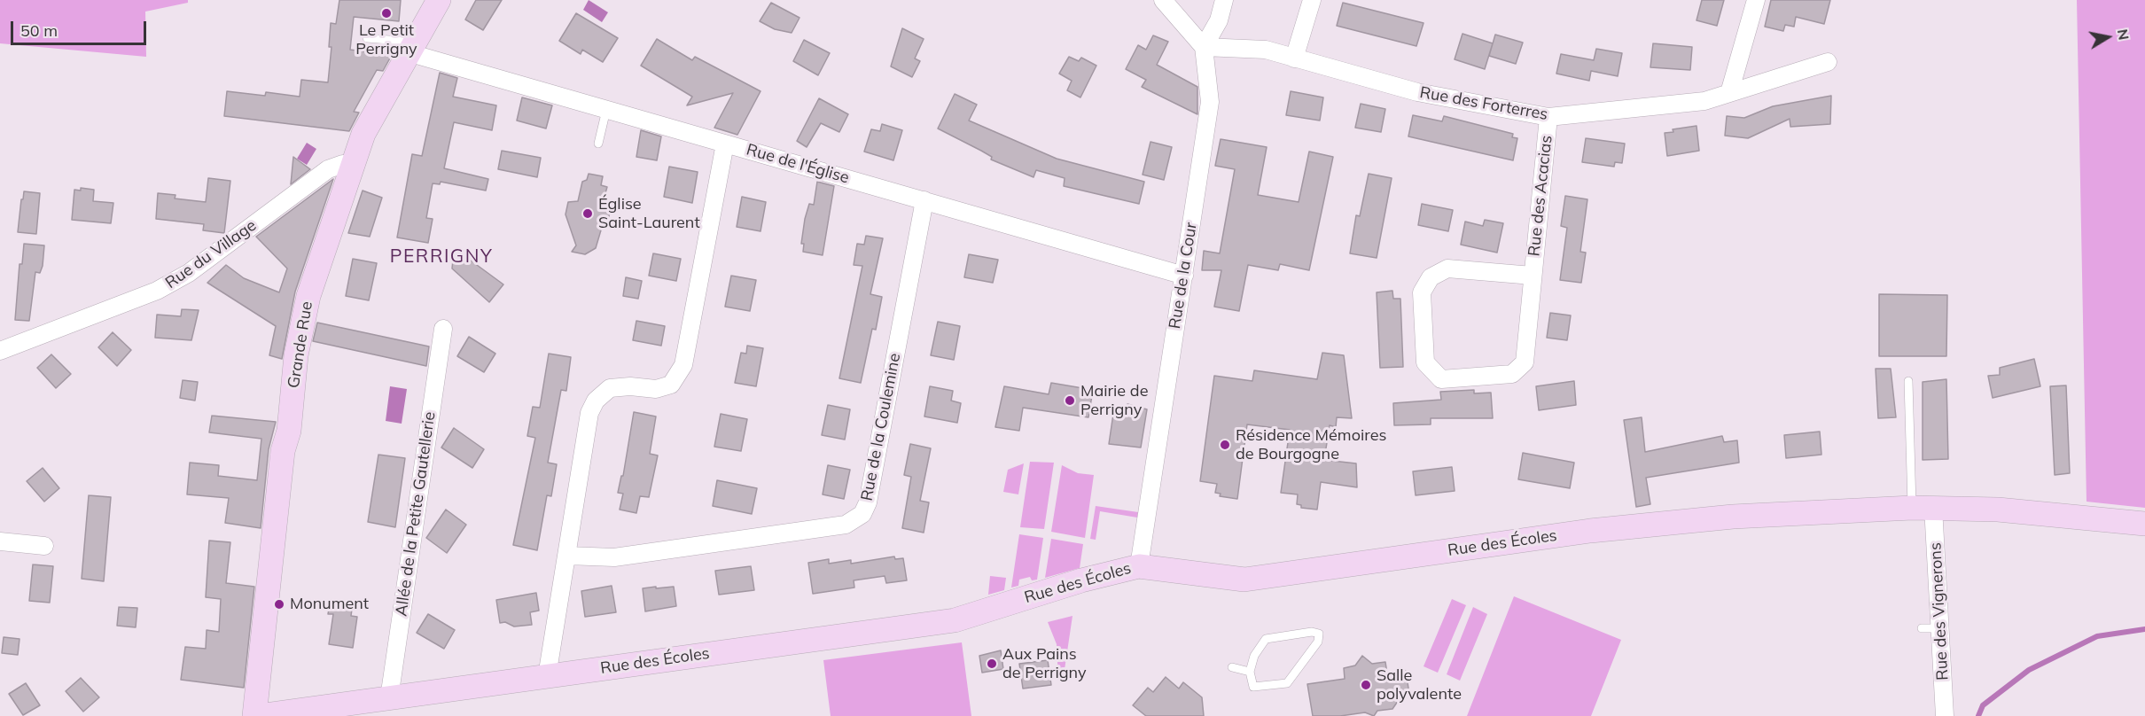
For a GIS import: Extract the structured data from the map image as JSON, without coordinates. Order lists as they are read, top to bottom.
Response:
{
  "streets": {
    "main road": ["Grande Rue", "Rue des Écoles"],
    "street": [
      "Rue des Forterres",
      "Rue de l'Église",
      "Rue des Acacias",
      "Rue du Village",
      "Rue de la Cour",
      "Rue de la Coulemine",
      "Allée de la Petite Gautellerie",
      "Rue des Vignerons"
    ]
  },
  "crossings": [
    ["Rue des Forterres", "Rue des Acacias"],
    ["Rue des Forterres", "Rue de la Cour"],
    ["Rue de l'Église", "Rue de la Cour"],
    ["Rue de l'Église", "Grande Rue"],
    ["Rue de l'Église", "Rue de la Coulemine"],
    ["Rue du Village", "Grande Rue"],
    ["Rue de la Cour", "Rue des Écoles"],
    ["Grande Rue", "Rue des Écoles"],
    ["Allée de la Petite Gautellerie", "Rue des Écoles"],
    ["Rue des Écoles", "Rue des Vignerons"]
  ],
  "districts": ["PERRIGNY"],
  "places": [
    "Le Petit Perrigny",
    "Église Saint-Laurent",
    "Mairie de Perrigny",
    "Résidence Mémoires de Bourgogne",
    "Monument",
    "Aux Pains de Perrigny",
    "Salle polyvalente"
  ],
  "scale_bar": "50 m",
  "north": "right"
}
